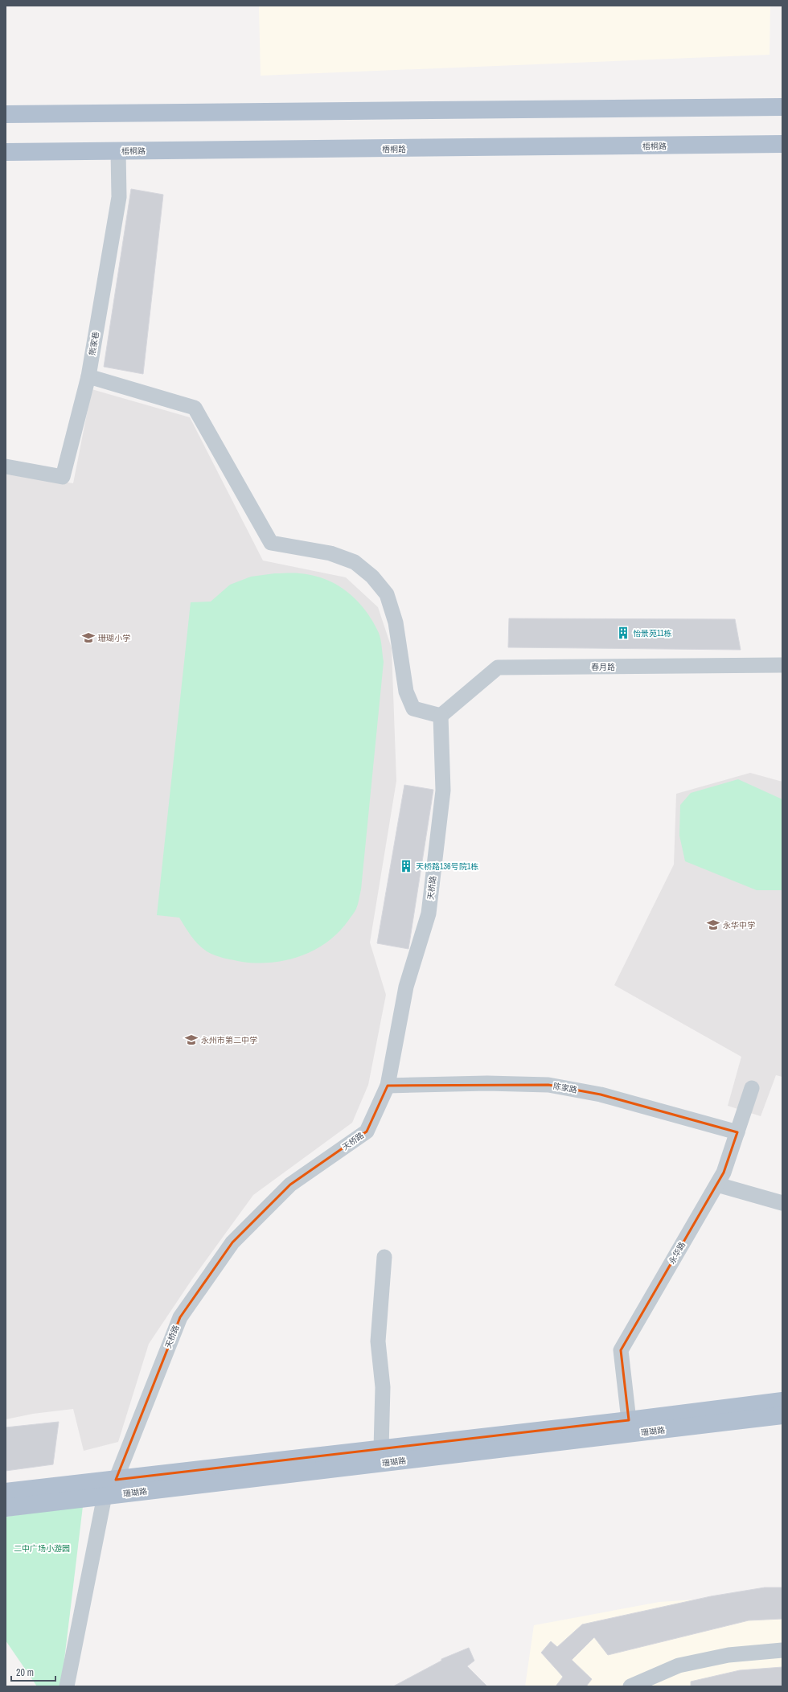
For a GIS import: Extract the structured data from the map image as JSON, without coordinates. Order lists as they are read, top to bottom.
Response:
{
  "streets": {
    "main road": ["梧桐路", "珊瑚路"],
    "street": [
      "熊家巷",
      "春月路",
      "天桥路",
      "陈家路",
      "永华路"
    ]
  },
  "crossings": [
    ["梧桐路", "熊家巷"],
    ["春月路", "天桥路"],
    ["天桥路", "陈家路"],
    ["天桥路", "珊瑚路"],
    ["陈家路", "永华路"],
    ["永华路", "珊瑚路"]
  ],
  "parks": ["二中广场小游园"],
  "places": {
    "building": ["怡景苑11栋", "天桥路136号院1栋"],
    "school or university": ["珊瑚小学", "永华中学", "永州市第二中学"]
  },
  "scale_bar": "20 m"
}
